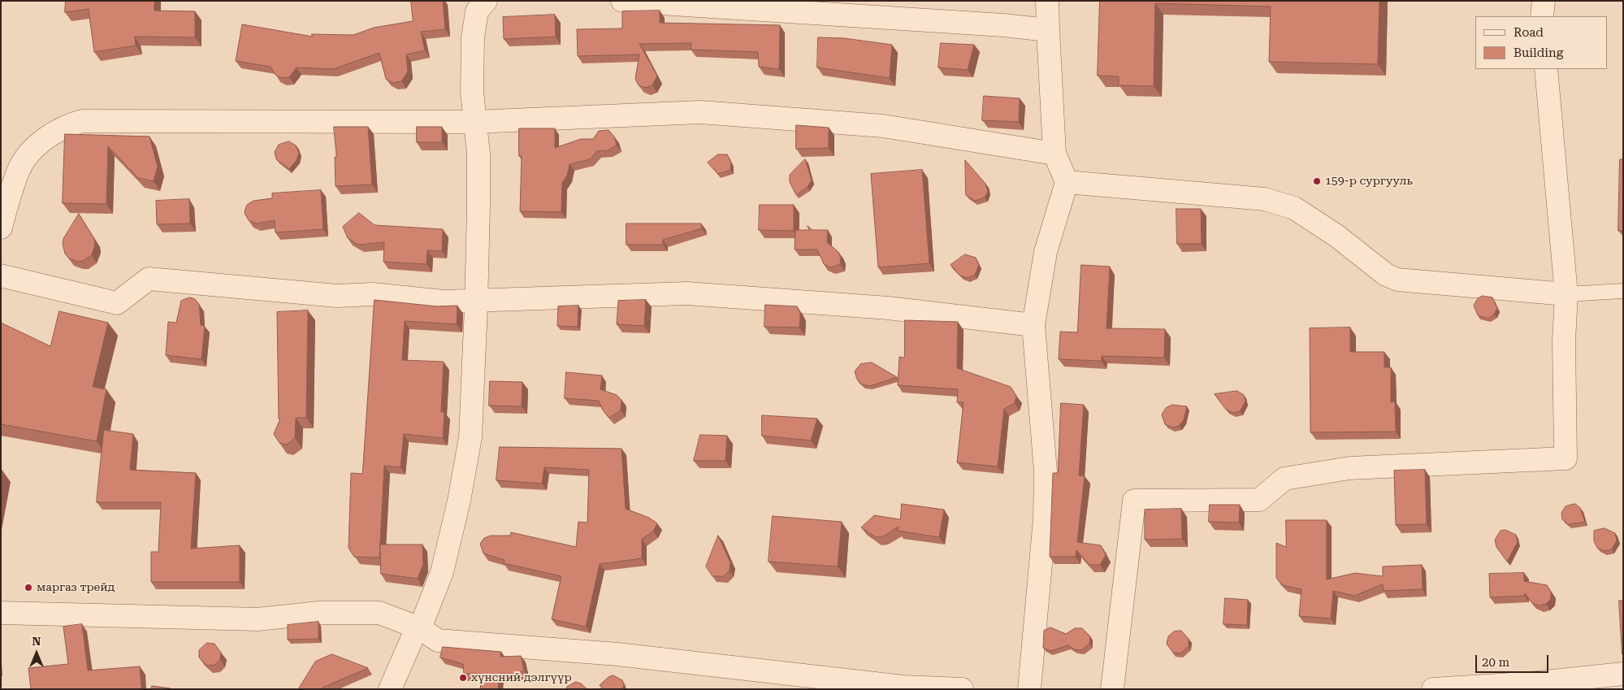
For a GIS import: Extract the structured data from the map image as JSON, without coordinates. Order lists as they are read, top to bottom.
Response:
{
  "places": ["159-р сургууль", "маргаз трейд", "хүнсний дэлгүүр"],
  "legend": ["Road", "Building"],
  "scale_bar": "20 m",
  "north": "top"
}
